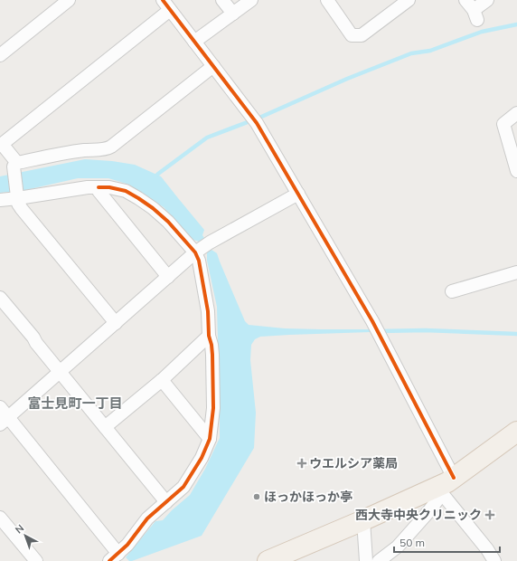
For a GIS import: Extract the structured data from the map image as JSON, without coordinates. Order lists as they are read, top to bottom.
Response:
{
  "districts": ["富士見町一丁目"],
  "places": {
    "health": ["ウエルシア薬局", "西大寺中央クリニック"],
    "other": ["ほっかほっか亭"]
  },
  "scale_bar": "50 m",
  "north": "top left"
}
